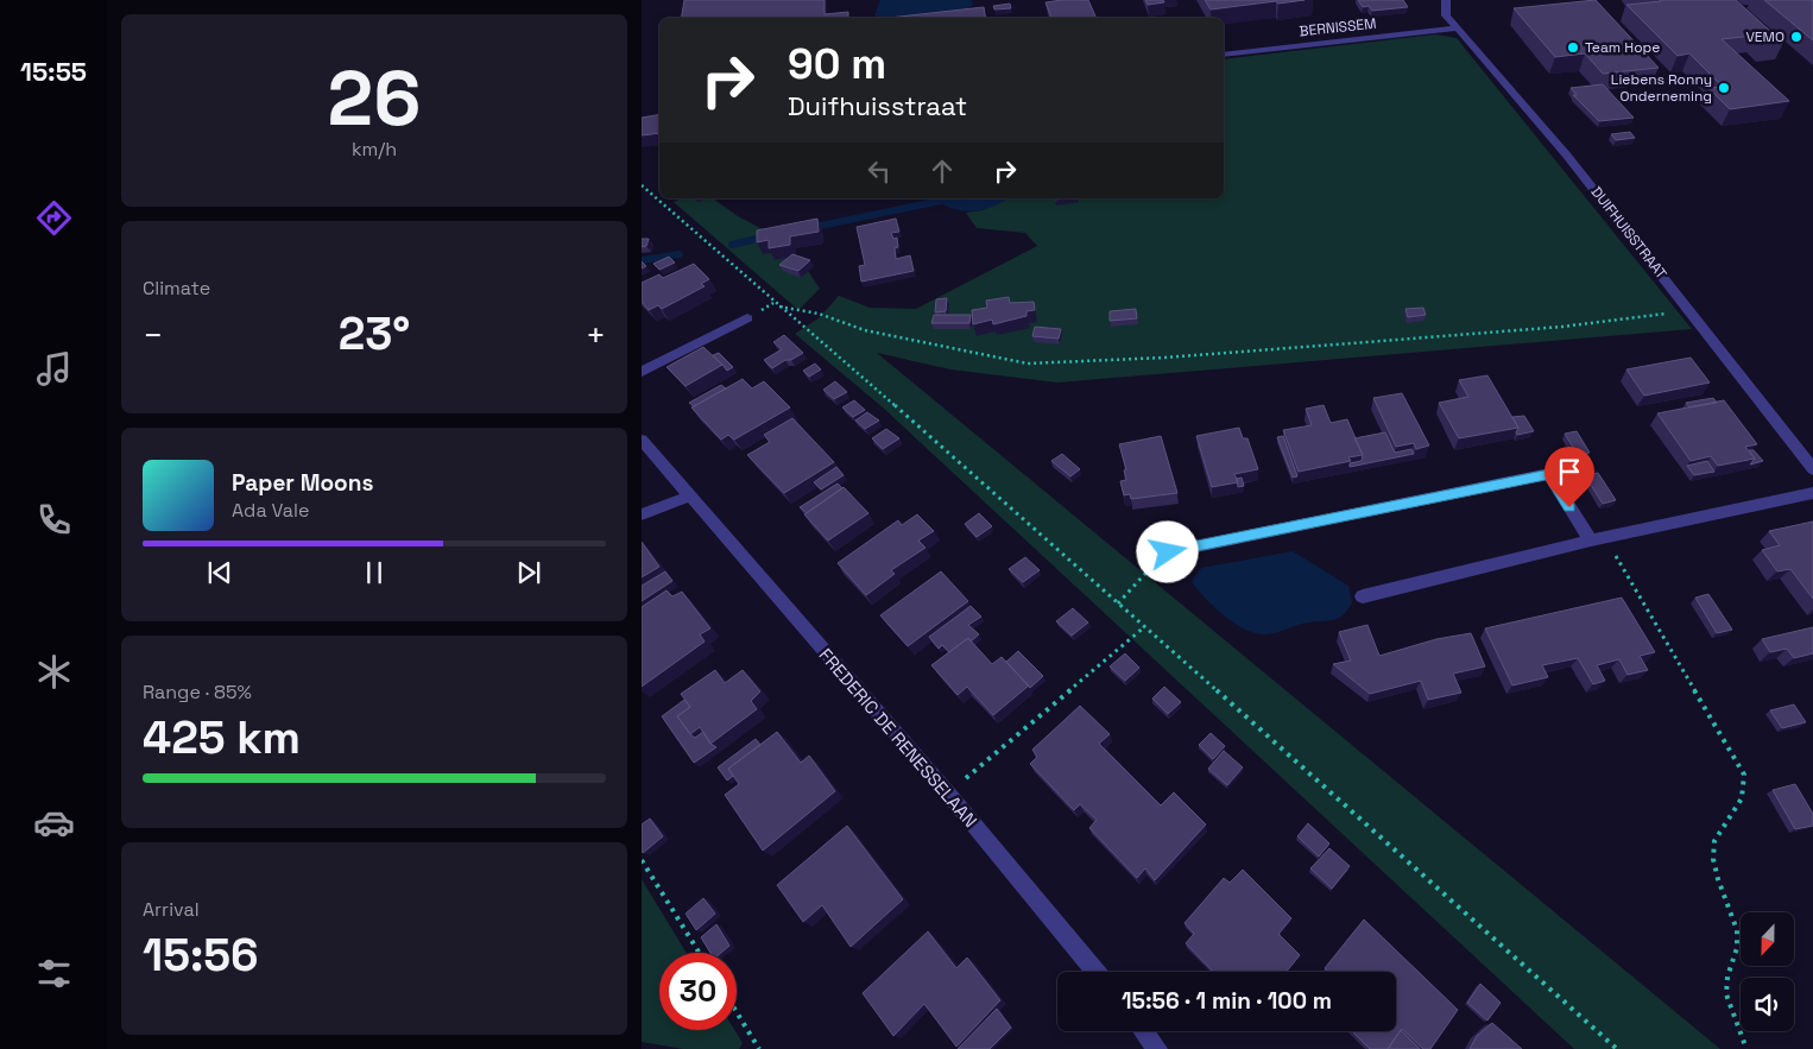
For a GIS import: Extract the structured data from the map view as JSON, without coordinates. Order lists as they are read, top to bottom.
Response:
{
  "streets": {
    "street": ["BERNISSEM", "DUIFHUISSTRAAT", "FREDERIC DE RENESSELAAN"]
  },
  "crossings": [
    ["BERNISSEM", "DUIFHUISSTRAAT"]
  ],
  "places": ["VEMO", "Team Hope", "Liebens Ronny Onderneming"],
  "north": "bottom",
  "page": {
    "tabs": "15:55",
    "tile": [
      ["26", "km/h"],
      "Climate",
      ["Range · 85%", "425 km"],
      ["Arrival", "15:56"]
    ],
    "turn": ["90 m", "Duifhuisstraat"],
    "heat": ["−", "23°", "+"],
    "song": ["Paper Moons", "Ada Vale"],
    "limit": "30",
    "trip": "15:56 · 1 min · 100 m"
  }
}
